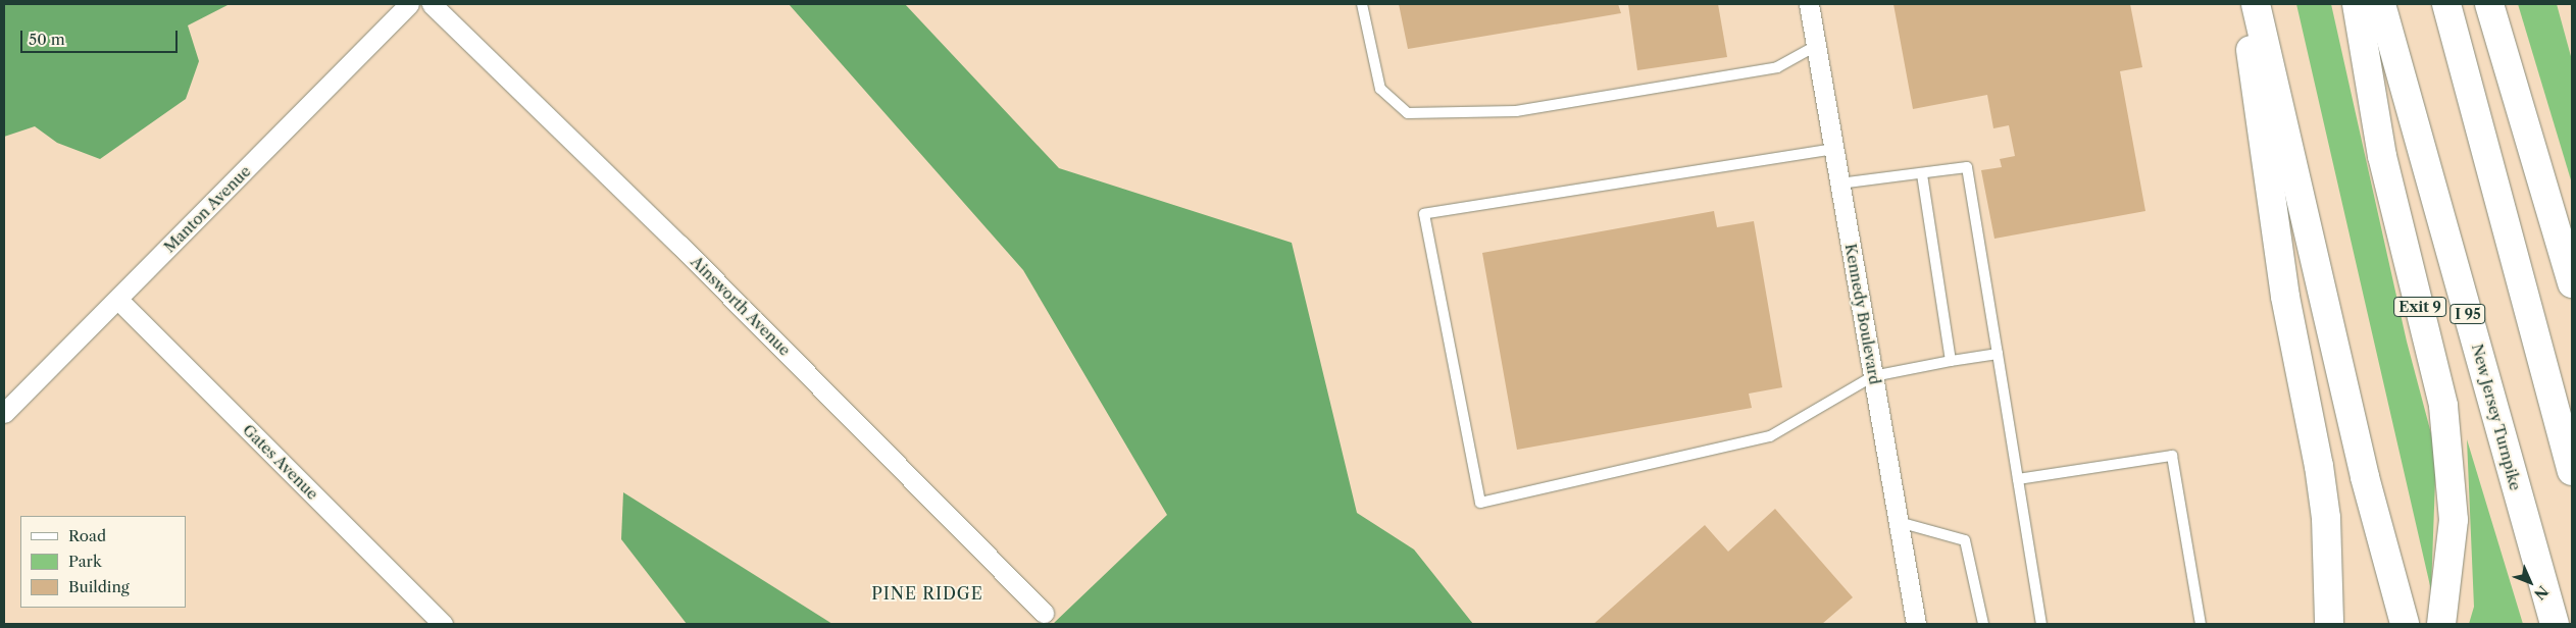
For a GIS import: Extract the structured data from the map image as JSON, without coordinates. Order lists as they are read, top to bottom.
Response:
{
  "streets": {
    "highway": ["Exit 9", "I 95", "New Jersey Turnpike"],
    "street": [
      "Manton Avenue",
      "Ainsworth Avenue",
      "Kennedy Boulevard",
      "Gates Avenue"
    ]
  },
  "crossings": [
    ["Manton Avenue", "Gates Avenue"]
  ],
  "districts": ["PINE RIDGE"],
  "legend": ["Road", "Park", "Building"],
  "scale_bar": "50 m",
  "north": "bottom right"
}
